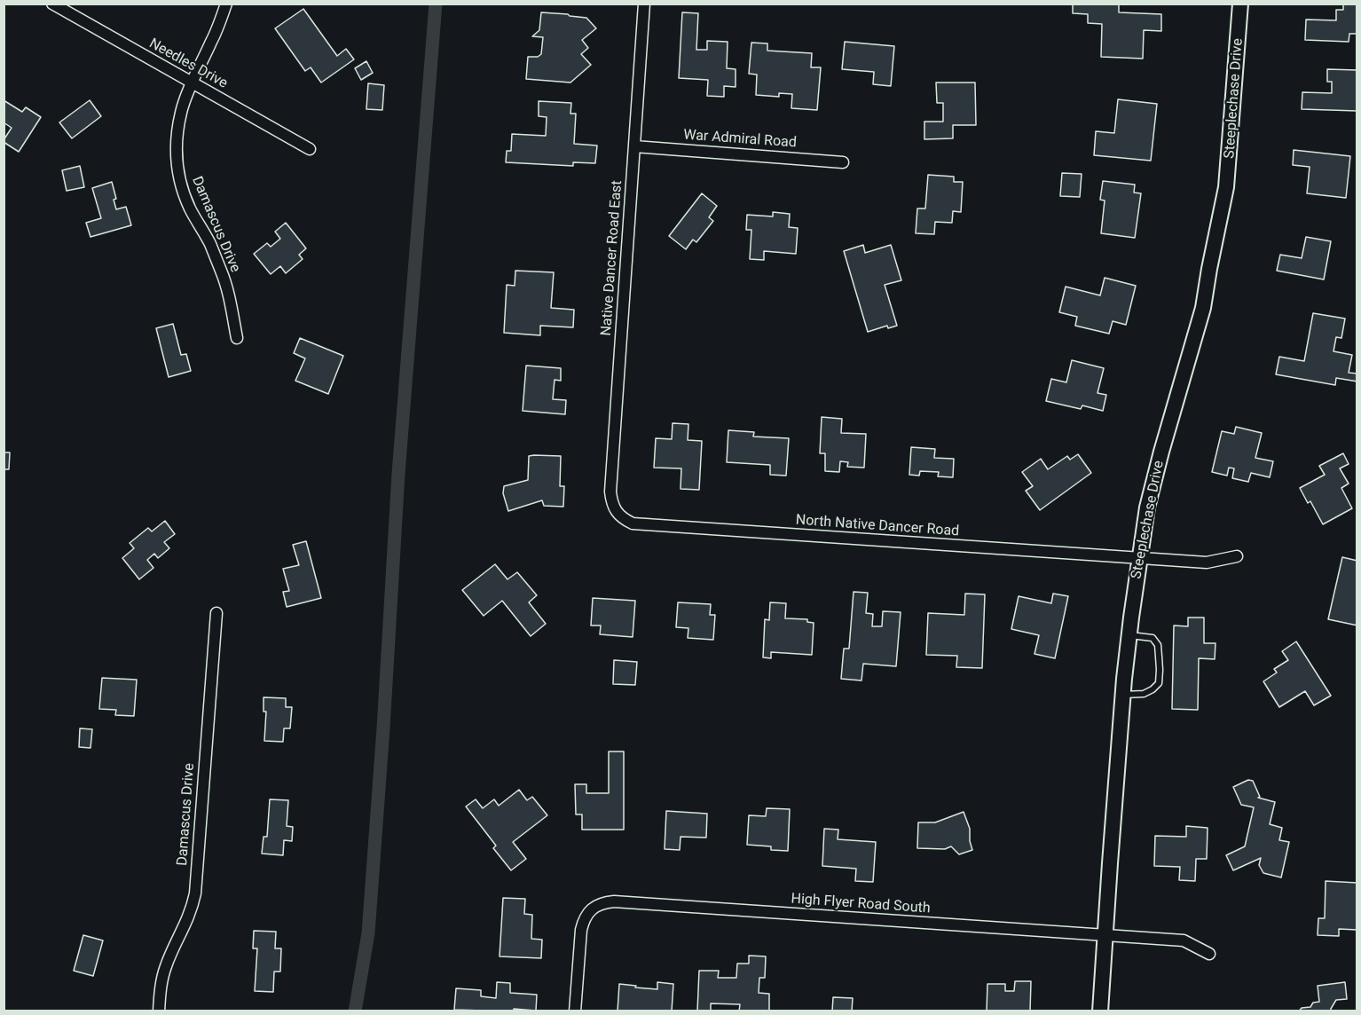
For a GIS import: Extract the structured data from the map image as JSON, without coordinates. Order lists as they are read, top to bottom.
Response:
{
  "streets": {
    "street": [
      "Needles Drive",
      "Steeplechase Drive",
      "War Admiral Road",
      "Damascus Drive",
      "Native Dancer Road East",
      "North Native Dancer Road",
      "High Flyer Road South"
    ]
  },
  "crossings": [
    ["Needles Drive", "Damascus Drive"],
    ["Steeplechase Drive", "North Native Dancer Road"],
    ["Steeplechase Drive", "High Flyer Road South"],
    ["War Admiral Road", "Native Dancer Road East"],
    ["Native Dancer Road East", "North Native Dancer Road"]
  ]
}
